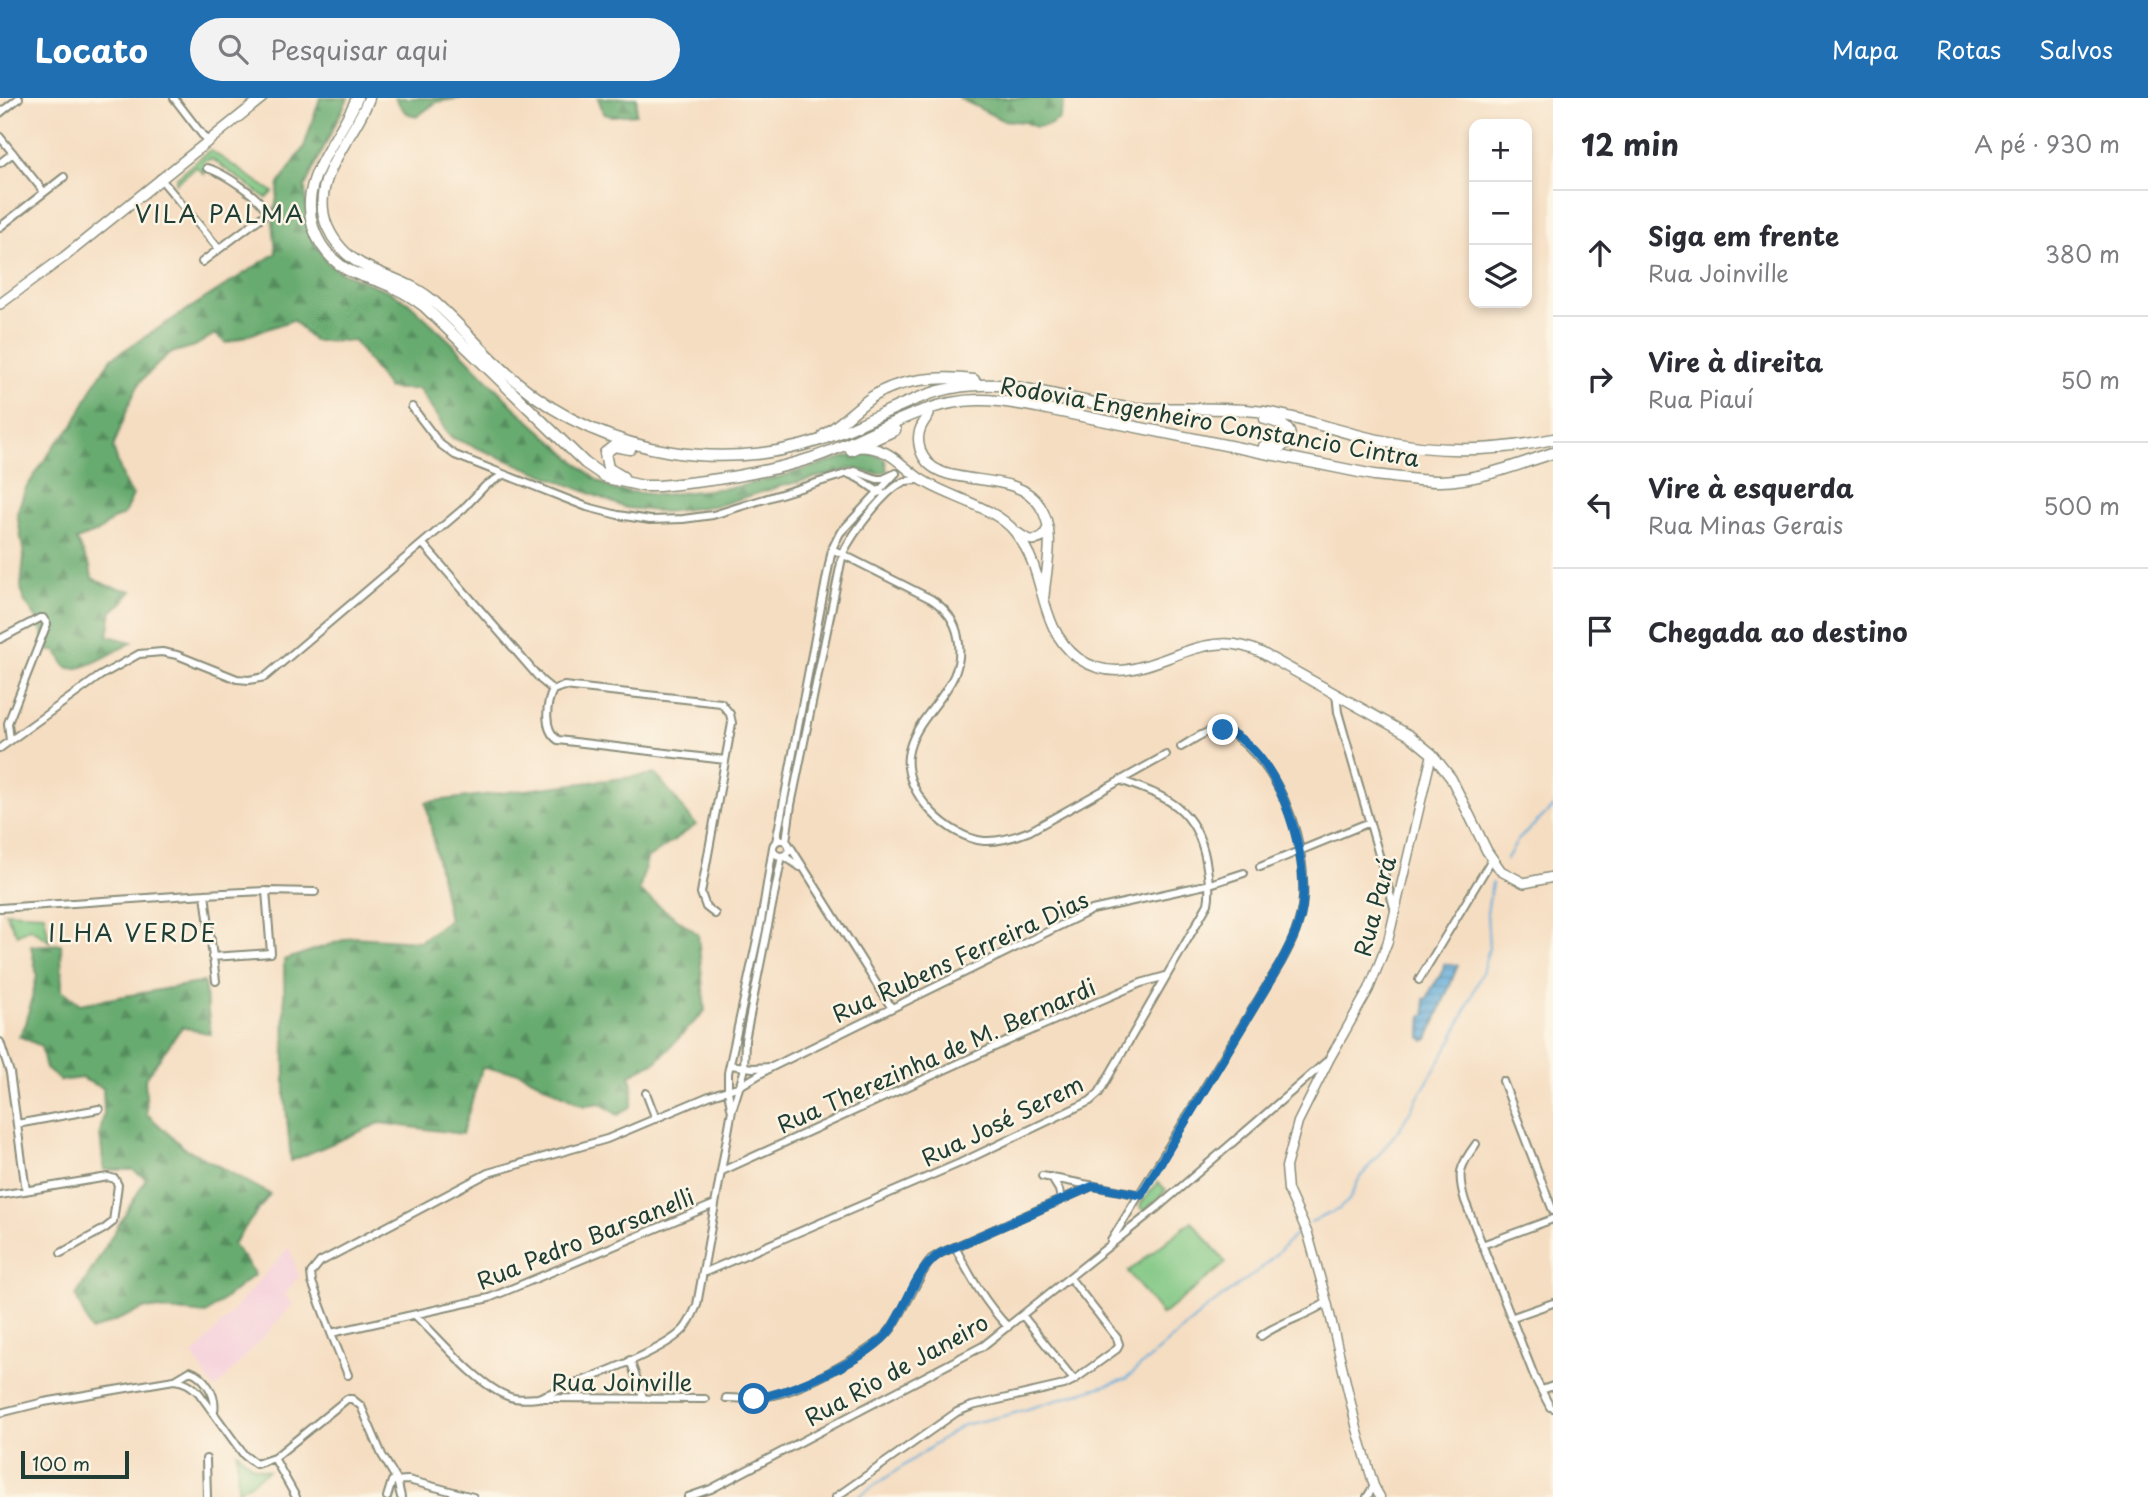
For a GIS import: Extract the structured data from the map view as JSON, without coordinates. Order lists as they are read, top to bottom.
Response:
{
  "streets": {
    "main road": ["Rodovia Engenheiro Constancio Cintra"],
    "street": [
      "Rua Pará",
      "Rua Rubens Ferreira Dias",
      "Rua Therezinha de M. Bernardi",
      "Rua José Serem",
      "Rua Pedro Barsanelli",
      "Rua Rio de Janeiro",
      "Rua Joinville"
    ]
  },
  "crossings": [
    ["Rua Pará", "Rua Rio de Janeiro"],
    ["Rua Rubens Ferreira Dias", "Rua José Serem"],
    ["Rua Therezinha de M. Bernardi", "Rua José Serem"],
    ["Rua Pedro Barsanelli", "Rua Joinville"]
  ],
  "districts": ["VILA PALMA", "ILHA VERDE"],
  "scale_bar": "100 m",
  "page": {
    "header": "Locato",
    "search": "Pesquisar aqui",
    "nav": ["Mapa", "Rotas", "Salvos"],
    "heading": ["12 min", "A pé · 930 m"],
    "map_buttons": ["+", "−"],
    "list": [
      ["Siga em frente", "Rua Joinville", "380 m"],
      ["Vire à direita", "Rua Piauí", "50 m"],
      ["Vire à esquerda", "Rua Minas Gerais", "500 m"],
      "Chegada ao destino"
    ],
    "scale": "100 m"
  }
}
